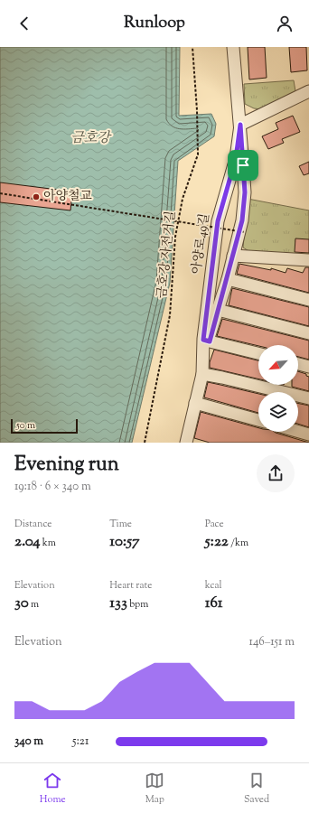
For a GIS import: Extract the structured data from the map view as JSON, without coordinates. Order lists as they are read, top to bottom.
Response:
{
  "streets": {
    "street": ["아양로49길"],
    "path": ["금호강 자전거길"]
  },
  "water": ["금호강"],
  "places": ["아양철교"],
  "scale_bar": "50 m",
  "north": "bottom left",
  "page": {
    "header": "Runloop",
    "scale": "50 m",
    "heading": ["Evening run", "19:18 · 6 × 340 m"],
    "stats": [
      ["Distance", "2.04 km"],
      ["Time", "10:57"],
      ["Pace", "5:22 /km"],
      ["Elevation", "30 m"],
      ["Heart rate", "133 bpm"],
      ["kcal", "161"]
    ],
    "chart": ["Elevation", "146–151 m"],
    "list": [
      {
        "name": "340 m",
        "note": "5:21"
      }
    ],
    "tabs": ["Home", "Map", "Saved"]
  }
}
